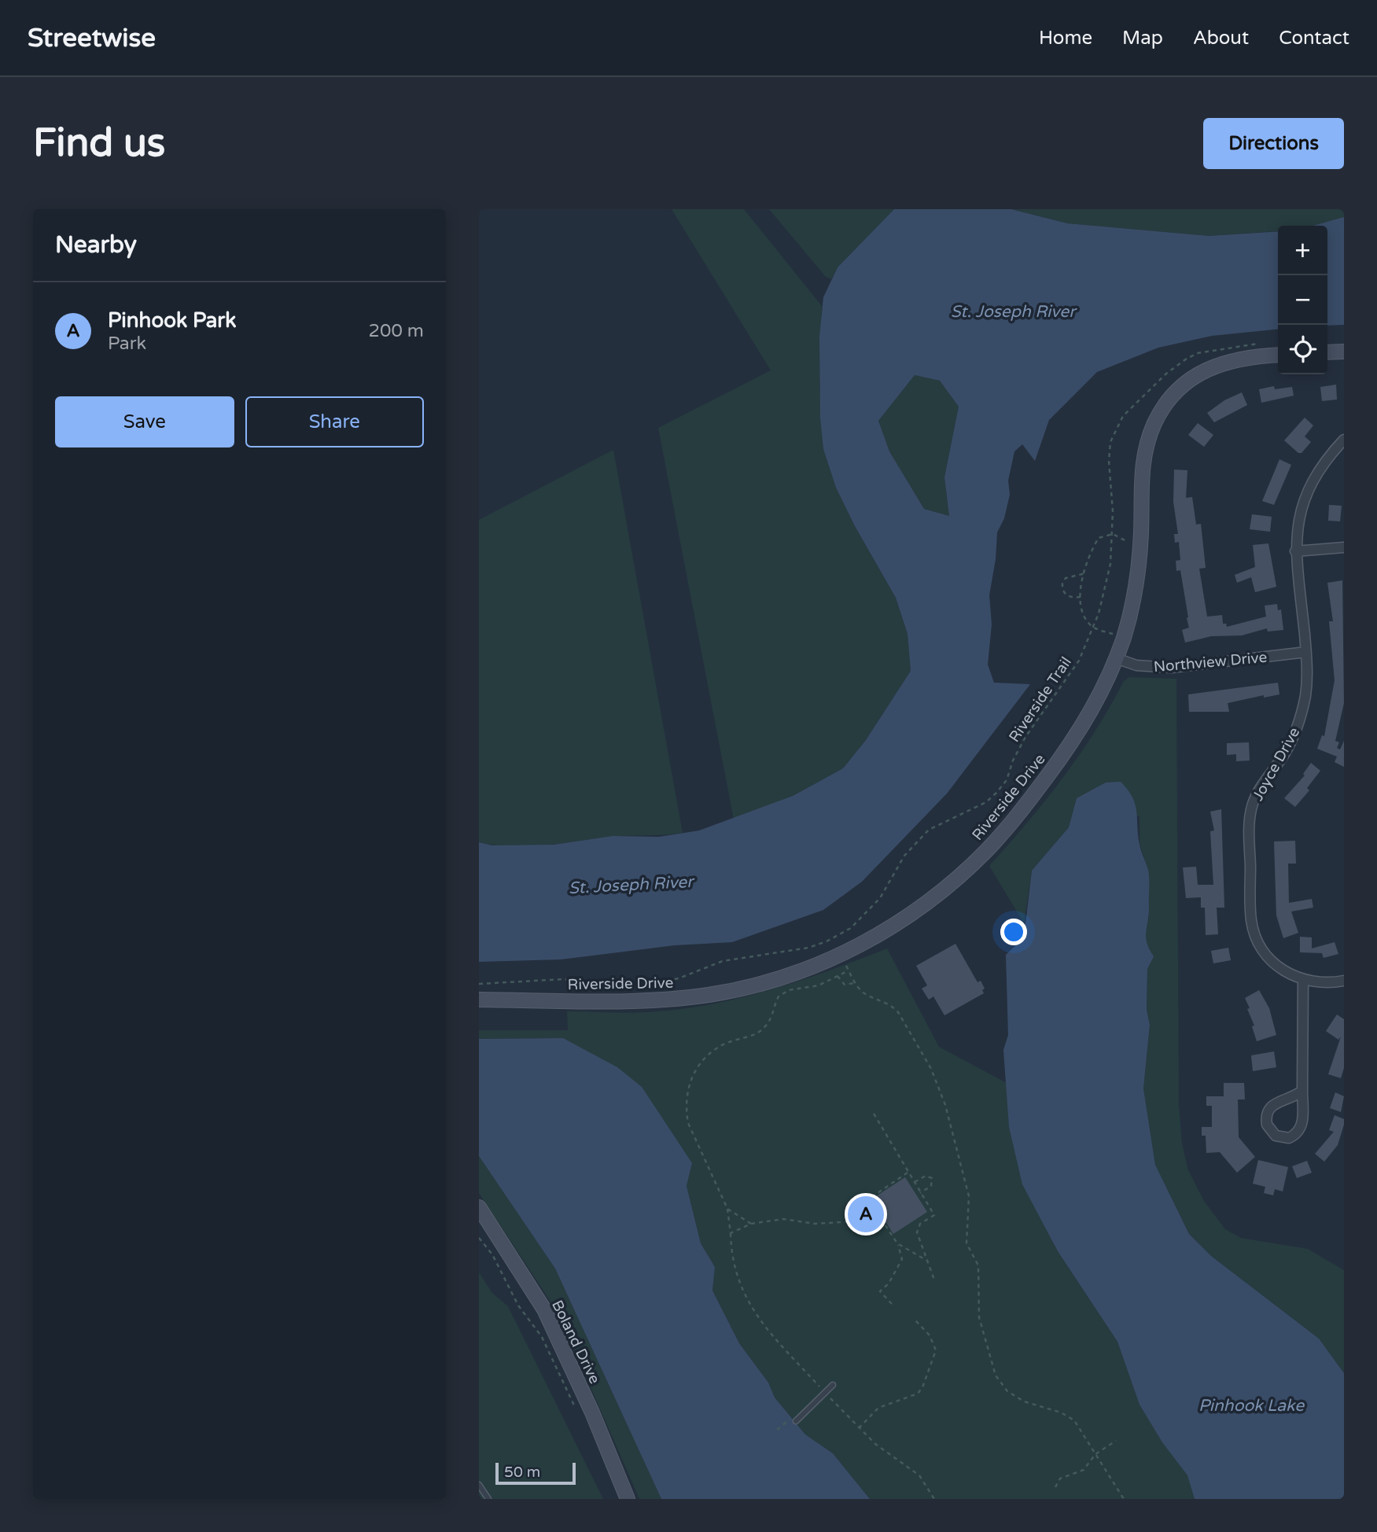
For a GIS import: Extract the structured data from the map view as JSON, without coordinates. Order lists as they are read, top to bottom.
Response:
{
  "streets": {
    "street": [
      "Northview Drive",
      "Joyce Drive",
      "Riverside Drive",
      "Boland Drive"
    ],
    "path": ["Riverside Trail"]
  },
  "crossings": [
    ["Northview Drive", "Joyce Drive"],
    ["Northview Drive", "Riverside Drive"]
  ],
  "water": ["St. Joseph River", "Pinhook Lake"],
  "scale_bar": "50 m",
  "page": {
    "header": "Streetwise",
    "nav": [
      "Home",
      "Map",
      "About",
      "Contact"
    ],
    "buttons": [
      "Directions",
      ["Save", "Share"]
    ],
    "title": "Find us",
    "heading": "Nearby",
    "map_buttons": ["+", "−"],
    "list": [
      {
        "mark": "A",
        "name": "Pinhook Park",
        "note": "Park",
        "value": "200 m"
      }
    ],
    "pins": "A",
    "scale": "50 m"
  }
}
